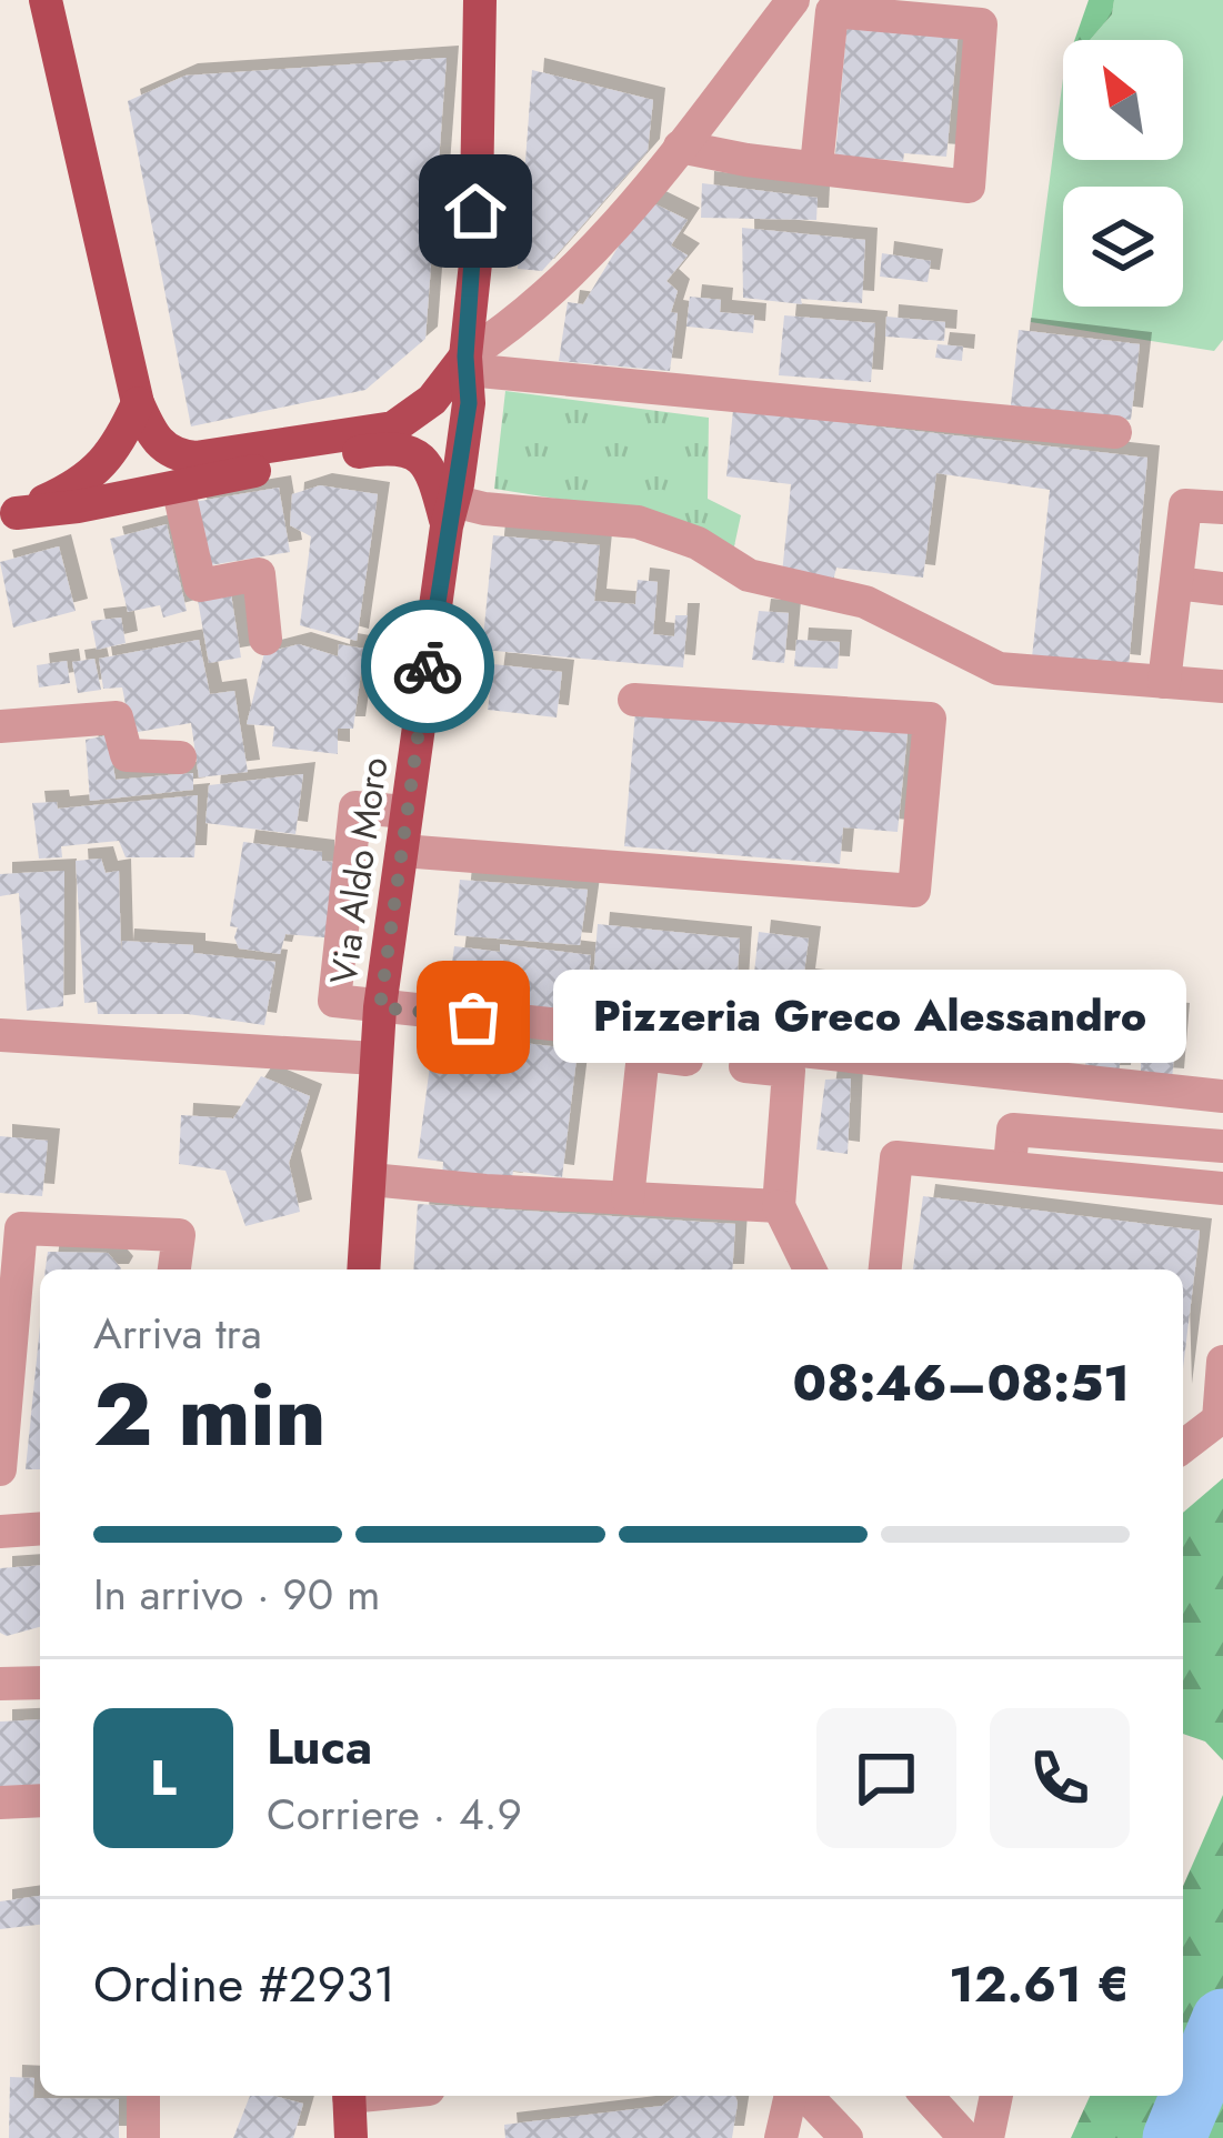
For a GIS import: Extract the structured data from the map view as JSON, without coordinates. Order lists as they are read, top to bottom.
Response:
{
  "streets": {
    "main road": ["Via Aldo Moro"]
  },
  "places": ["Pizzeria Greco Alessandro"],
  "north": "top left",
  "page": {
    "bubble": "Pizzeria Greco Alessandro",
    "heading": ["2 min", "Arriva tra", "08:46–08:51"],
    "panel": [
      "Luca",
      "Corriere · 4.9",
      "Ordine #2931",
      "12.61 €"
    ],
    "bar": "In arrivo · 90 m",
    "round": "L"
  }
}
